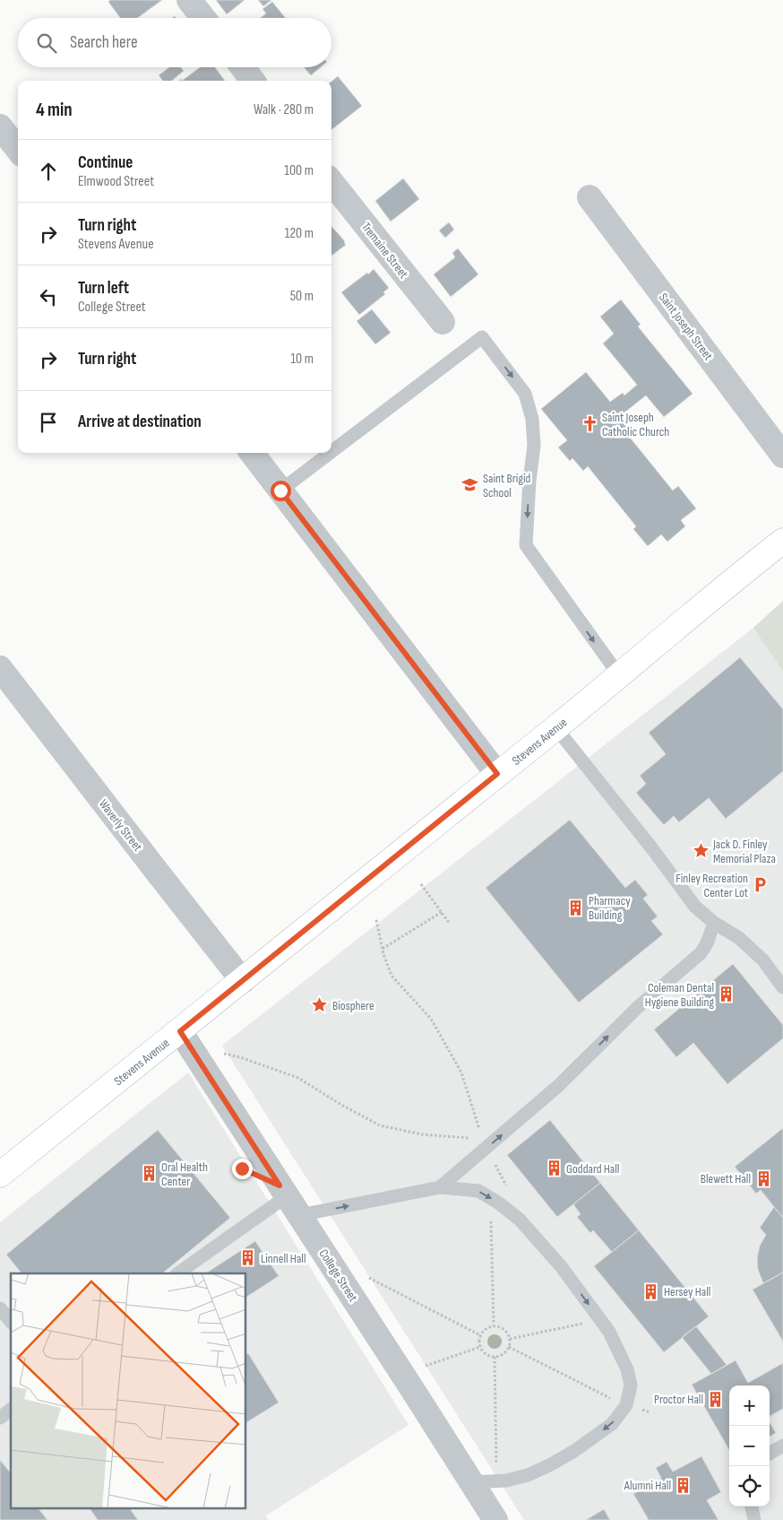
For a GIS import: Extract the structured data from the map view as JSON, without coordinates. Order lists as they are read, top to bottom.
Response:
{
  "streets": {
    "main road": ["Stevens Avenue"],
    "street": [
      "Tremaine Street",
      "Saint Joseph Street",
      "Waverly Street",
      "College Street"
    ]
  },
  "crossings": [
    ["Stevens Avenue", "Waverly Street"],
    ["Stevens Avenue", "College Street"]
  ],
  "places": {
    "church": ["Saint Joseph Catholic Church"],
    "school or university": ["Saint Brigid School"],
    "place": ["Jack D. Finley Memorial Plaza", "Biosphere"],
    "parking": ["Finley Recreation Center Lot"],
    "building": [
      "Pharmacy Building",
      "Coleman Dental Hygiene Building",
      "Goddard Hall",
      "Oral Health Center",
      "Blewett Hall",
      "Linnell Hall",
      "Hersey Hall",
      "Proctor Hall",
      "Alumni Hall"
    ]
  },
  "page": {
    "search": "Search here",
    "heading": ["4 min", "Walk · 280 m"],
    "list": [
      ["Continue", "Elmwood Street", "100 m"],
      ["Turn right", "Stevens Avenue", "120 m"],
      ["Turn left", "College Street", "50 m"],
      ["Turn right", "10 m"],
      "Arrive at destination"
    ],
    "map_buttons": ["+", "−"]
  }
}
